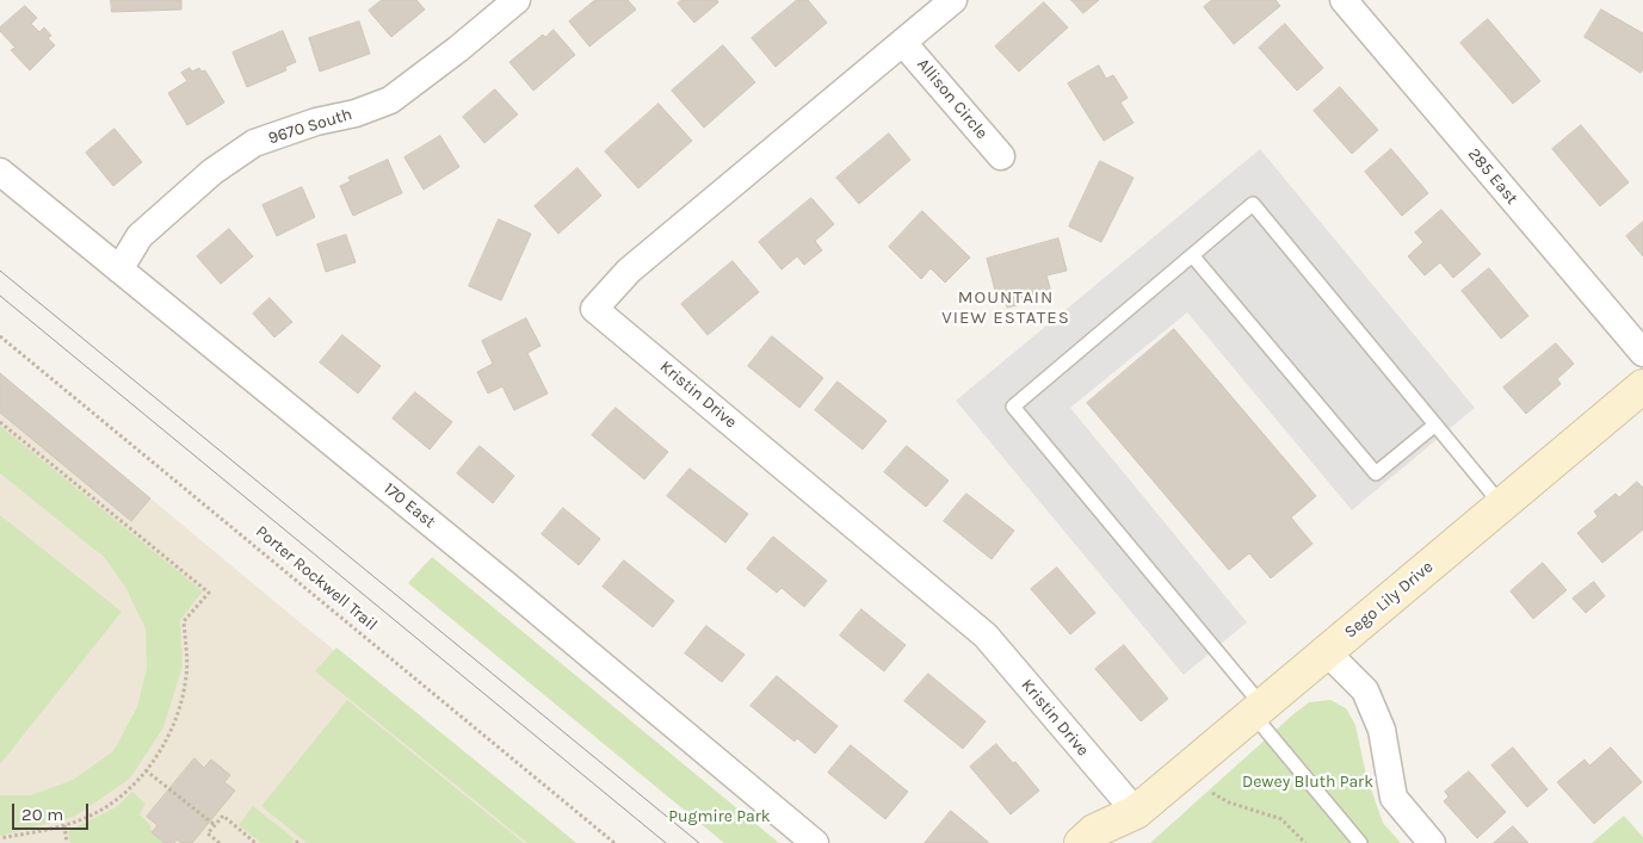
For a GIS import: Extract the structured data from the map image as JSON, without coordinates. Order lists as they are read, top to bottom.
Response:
{
  "streets": {
    "main road": ["Sego Lily Drive"],
    "street": [
      "Allison Circle",
      "9670 South",
      "285 East",
      "Kristin Drive",
      "170 East"
    ],
    "path": ["Porter Rockwell Trail"]
  },
  "crossings": [
    ["Allison Circle", "Kristin Drive"],
    ["9670 South", "170 East"],
    ["Kristin Drive", "Sego Lily Drive"]
  ],
  "districts": ["MOUNTAIN VIEW ESTATES"],
  "parks": ["Dewey Bluth Park", "Pugmire Park"],
  "scale_bar": "20 m"
}
